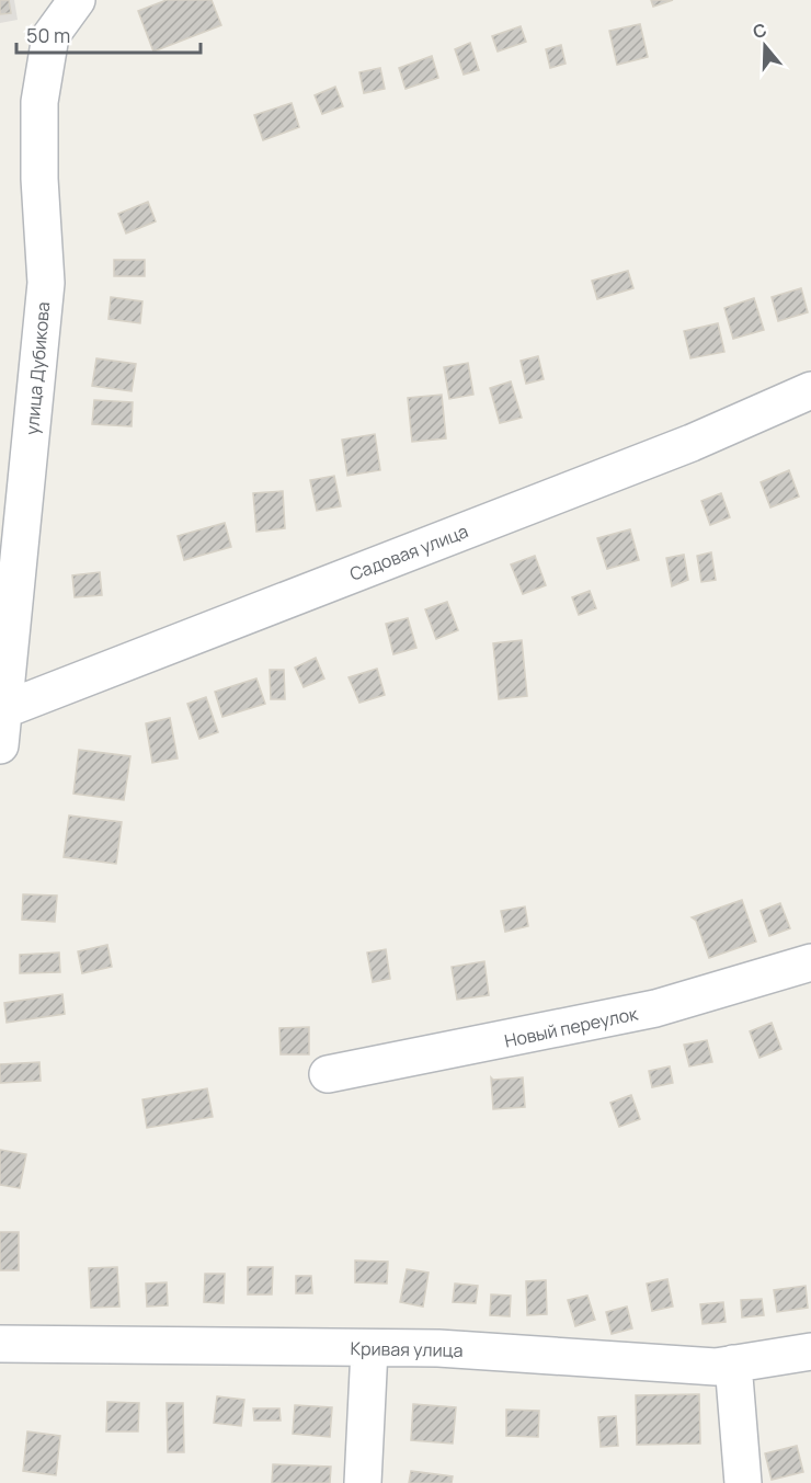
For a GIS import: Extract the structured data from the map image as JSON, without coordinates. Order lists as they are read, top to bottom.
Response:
{
  "streets": {
    "street": [
      "улица Дубикова",
      "Садовая улица",
      "Новый переулок",
      "Кривая улица"
    ]
  },
  "crossings": [
    ["улица Дубикова", "Садовая улица"]
  ],
  "scale_bar": "50 m",
  "north": "top"
}
